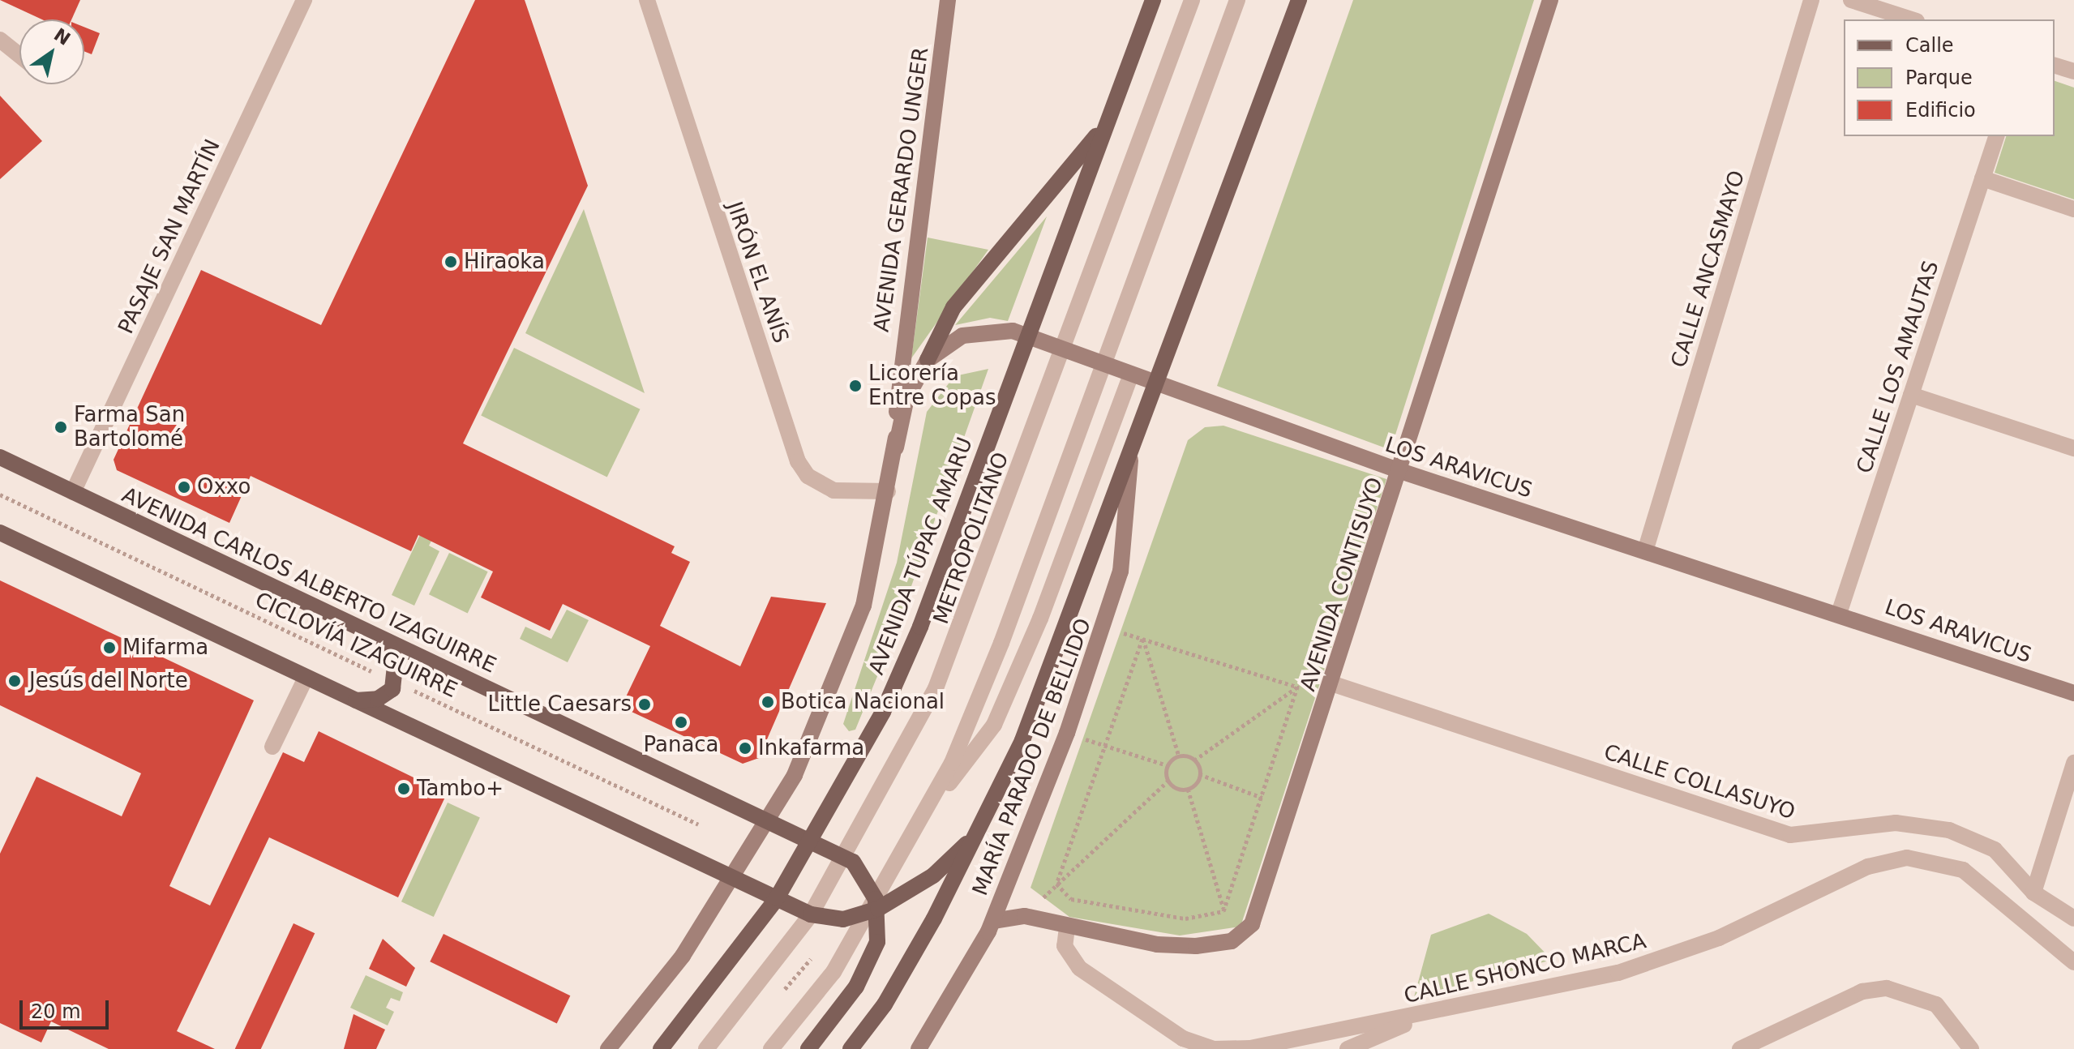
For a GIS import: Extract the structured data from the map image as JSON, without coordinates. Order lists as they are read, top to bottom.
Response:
{
  "streets": {
    "main road": ["AVENIDA TÚPAC AMARU", "AVENIDA CARLOS ALBERTO IZAGUIRRE"],
    "street": [
      "AVENIDA GERARDO UNGER",
      "PASAJE SAN MARTÍN",
      "CALLE ANCASMAYO",
      "JIRÓN EL ANÍS",
      "CALLE LOS AMAUTAS",
      "LOS ARAVICUS",
      "METROPOLITANO",
      "AVENIDA CONTISUYO",
      "MARÍA PARADO DE BELLIDO",
      "CALLE COLLASUYO",
      "CALLE SHONCO MARCA"
    ],
    "path": ["CICLOVÍA IZAGUIRRE"]
  },
  "crossings": [
    ["AVENIDA GERARDO UNGER", "JIRÓN EL ANÍS"],
    ["AVENIDA GERARDO UNGER", "LOS ARAVICUS"],
    ["AVENIDA GERARDO UNGER", "AVENIDA CARLOS ALBERTO IZAGUIRRE"],
    ["PASAJE SAN MARTÍN", "AVENIDA CARLOS ALBERTO IZAGUIRRE"],
    ["CALLE ANCASMAYO", "LOS ARAVICUS"],
    ["CALLE LOS AMAUTAS", "LOS ARAVICUS"],
    ["LOS ARAVICUS", "METROPOLITANO"],
    ["LOS ARAVICUS", "AVENIDA TÚPAC AMARU"],
    ["LOS ARAVICUS", "AVENIDA CONTISUYO"],
    ["METROPOLITANO", "AVENIDA CARLOS ALBERTO IZAGUIRRE"],
    ["AVENIDA TÚPAC AMARU", "AVENIDA CARLOS ALBERTO IZAGUIRRE"],
    ["AVENIDA CONTISUYO", "CALLE COLLASUYO"]
  ],
  "places": [
    "Hiraoka",
    "Licorería Entre Copas",
    "Farma San Bartolomé",
    "Oxxo",
    "Mifarma",
    "Jesús del Norte",
    "Botica Nacional",
    "Little Caesars",
    "Panaca",
    "Inkafarma",
    "Tambo+"
  ],
  "legend": ["Calle", "Parque", "Edificio"],
  "scale_bar": "20 m",
  "north": "top right"
}
